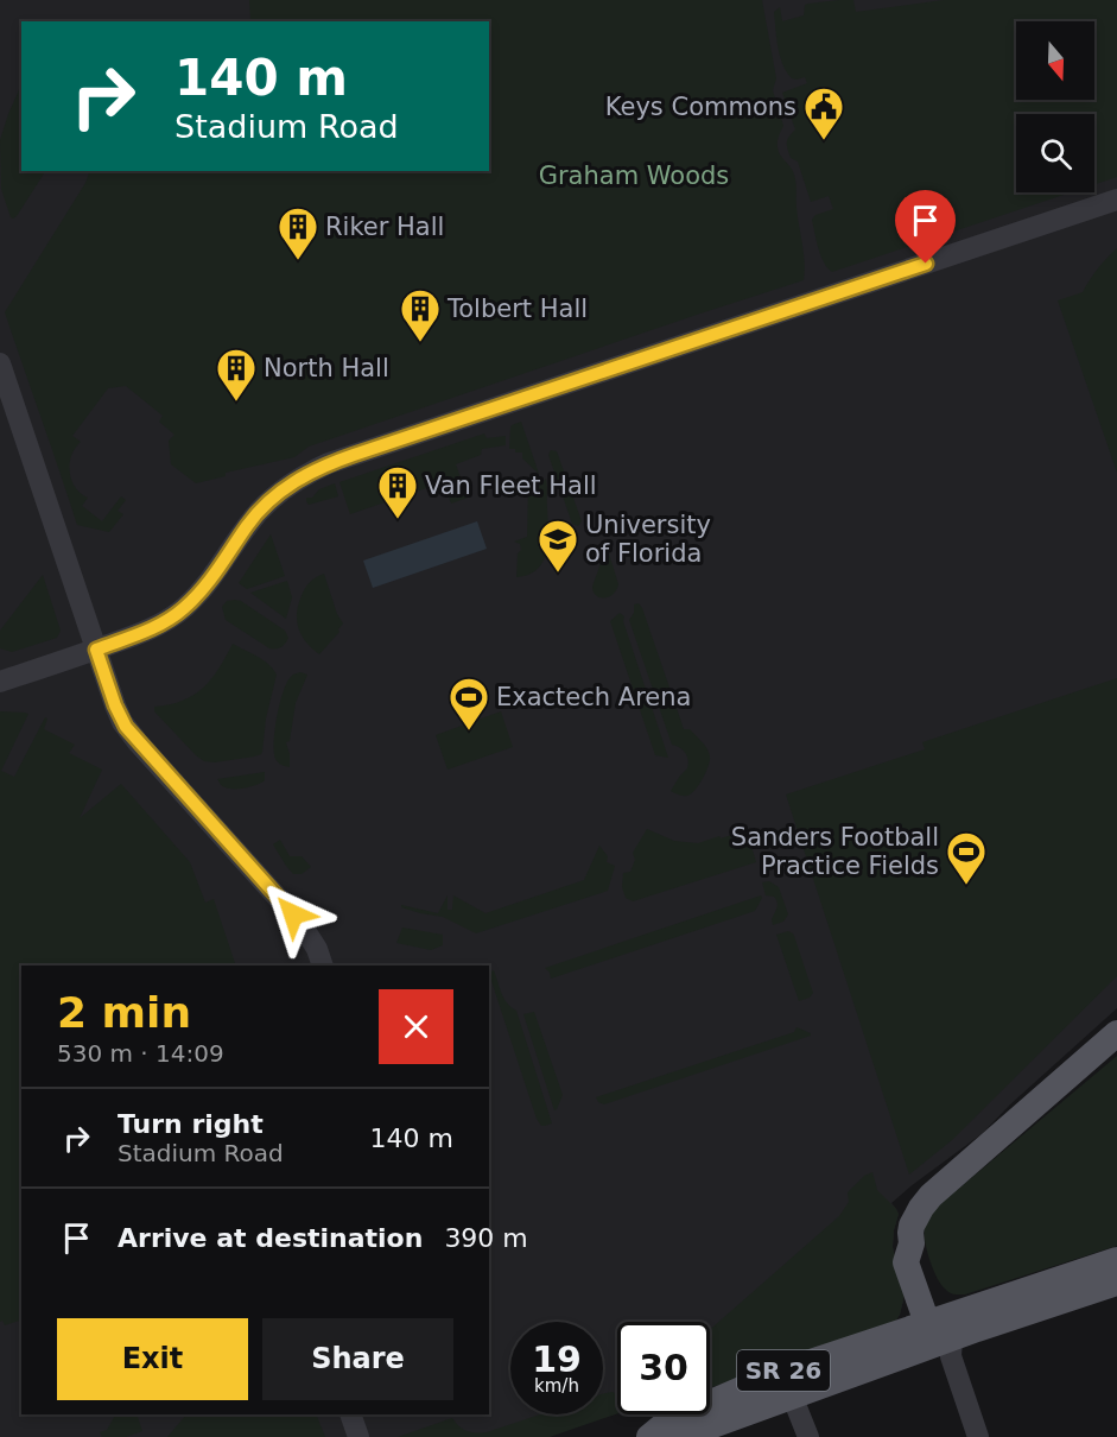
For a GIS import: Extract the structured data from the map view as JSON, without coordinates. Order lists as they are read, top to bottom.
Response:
{
  "streets": {
    "main road": ["SR 26"]
  },
  "parks": ["Graham Woods"],
  "places": {
    "public building": ["Keys Commons"],
    "building": [
      "Riker Hall",
      "Tolbert Hall",
      "North Hall",
      "Van Fleet Hall"
    ],
    "school or university": ["University of Florida"],
    "sports": ["Exactech Arena", "Sanders Football Practice Fields"]
  },
  "north": "bottom",
  "page": {
    "turn": ["140 m", "Stadium Road"],
    "heading": ["2 min", "530 m · 14:09"],
    "list": [
      {
        "name": "Turn right",
        "note": "Stadium Road",
        "value": "140 m"
      },
      {
        "name": "Arrive at destination",
        "value": "390 m"
      }
    ],
    "buttons": ["Exit", "Share"],
    "speed": "19 km/h",
    "limit": "30"
  }
}
